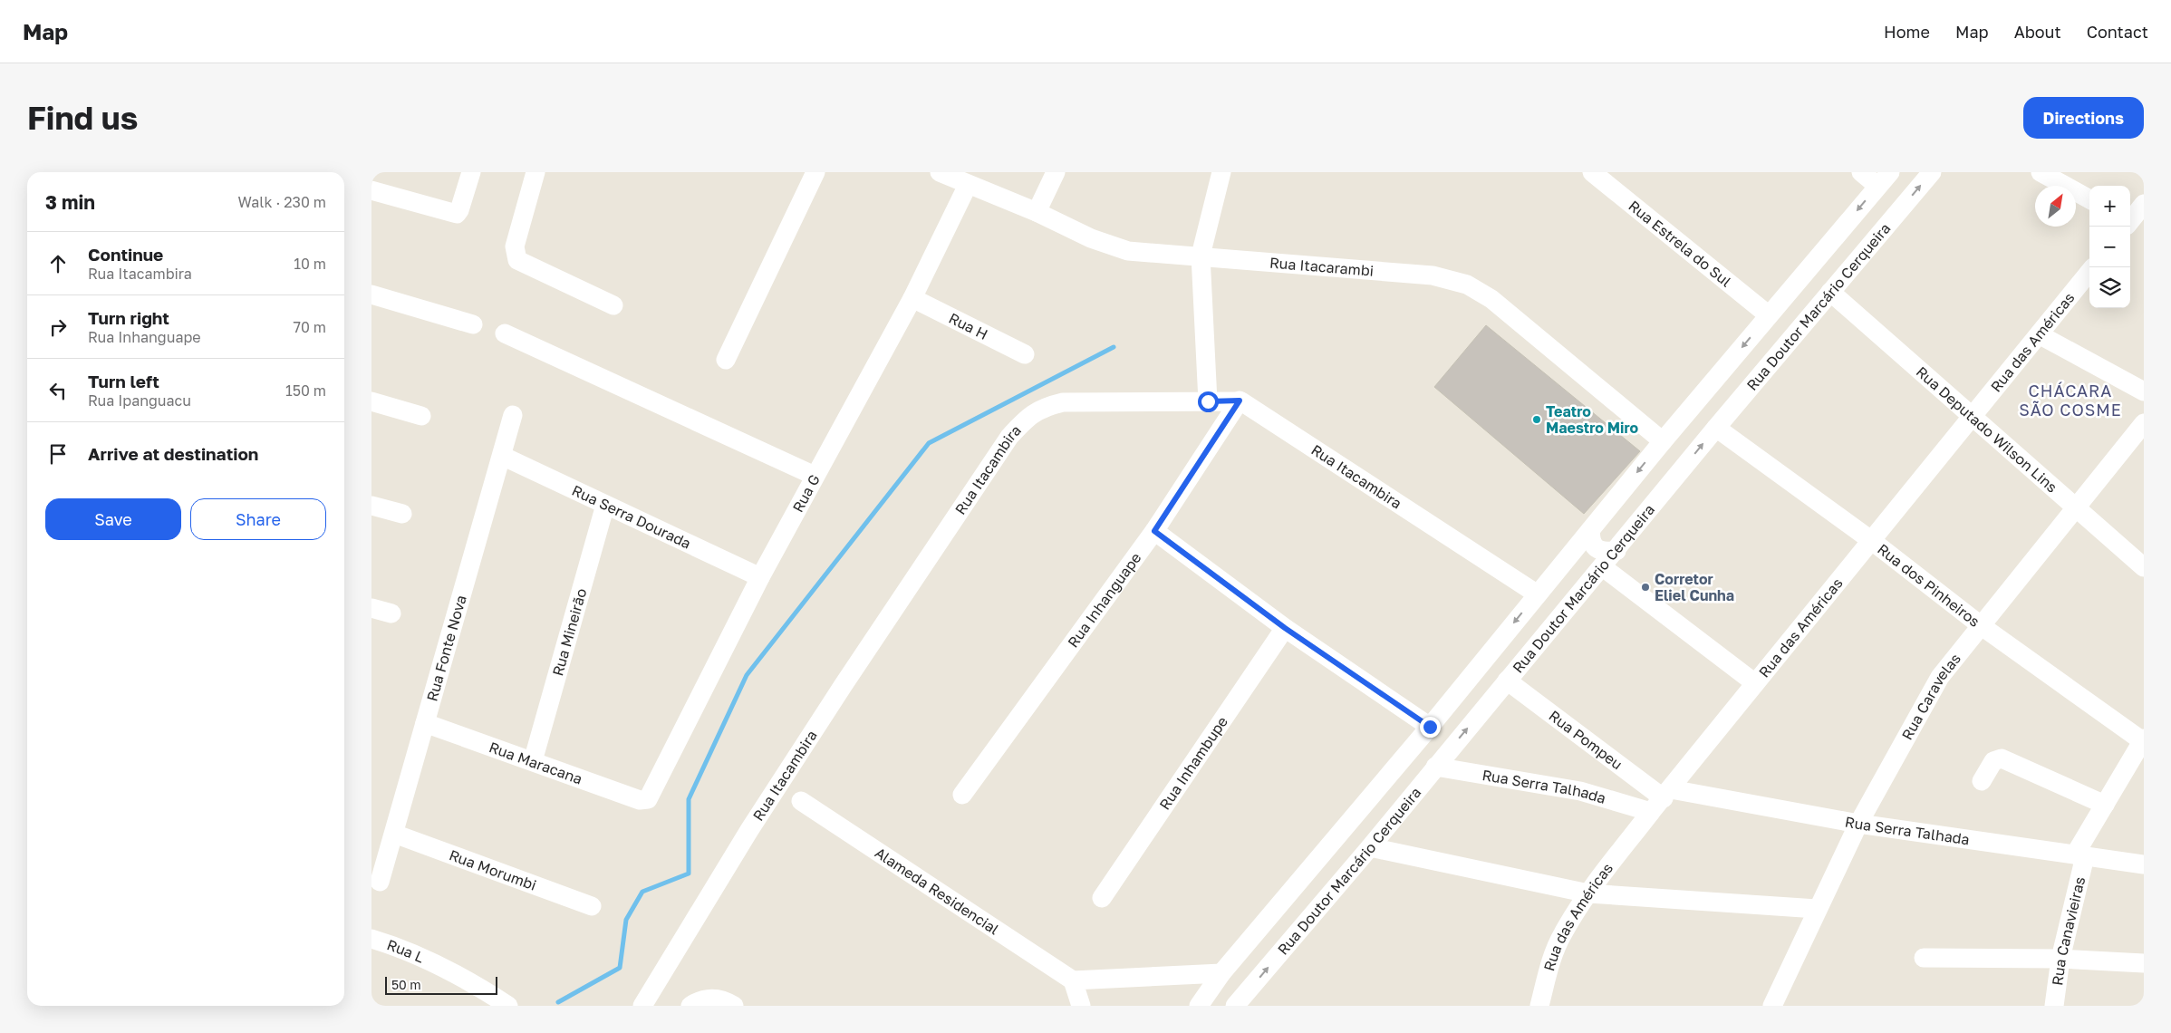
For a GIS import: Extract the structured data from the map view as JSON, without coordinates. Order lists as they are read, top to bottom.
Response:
{
  "streets": {
    "street": [
      "Rua Estrela do Sul",
      "Rua Itacarambi",
      "Rua Doutor Marcário Cerqueira",
      "Rua H",
      "Rua das Américas",
      "Rua Deputado Wilson Lins",
      "Rua Itacambira",
      "Rua G",
      "Rua Serra Dourada",
      "Rua dos Pinheiros",
      "Rua Inhanguape",
      "Rua Mineirão",
      "Rua Fonte Nova",
      "Rua Caravelas",
      "Rua Pompeu",
      "Rua Maracana",
      "Rua Inhambupe",
      "Rua Serra Talhada",
      "Rua Morumbi",
      "Alameda Residencial",
      "Rua Canavieiras",
      "Rua L"
    ]
  },
  "crossings": [
    ["Rua Estrela do Sul", "Rua Doutor Marcário Cerqueira"],
    ["Rua Itacarambi", "Rua Doutor Marcário Cerqueira"],
    ["Rua Itacarambi", "Rua G"],
    ["Rua Doutor Marcário Cerqueira", "Rua Deputado Wilson Lins"],
    ["Rua Doutor Marcário Cerqueira", "Rua Itacambira"],
    ["Rua Doutor Marcário Cerqueira", "Rua dos Pinheiros"],
    ["Rua Doutor Marcário Cerqueira", "Rua Pompeu"],
    ["Rua Doutor Marcário Cerqueira", "Rua Serra Talhada"],
    ["Rua H", "Rua G"],
    ["Rua das Américas", "Rua Deputado Wilson Lins"],
    ["Rua das Américas", "Rua dos Pinheiros"],
    ["Rua das Américas", "Rua Pompeu"],
    ["Rua das Américas", "Rua Serra Talhada"],
    ["Rua Deputado Wilson Lins", "Rua Caravelas"],
    ["Rua Itacambira", "Rua Inhanguape"],
    ["Rua G", "Rua Serra Dourada"],
    ["Rua G", "Rua Maracana"],
    ["Rua Serra Dourada", "Rua Mineirão"],
    ["Rua Serra Dourada", "Rua Fonte Nova"],
    ["Rua dos Pinheiros", "Rua Caravelas"],
    ["Rua dos Pinheiros", "Rua Canavieiras"],
    ["Rua Mineirão", "Rua Maracana"],
    ["Rua Fonte Nova", "Rua Maracana"],
    ["Rua Fonte Nova", "Rua Morumbi"],
    ["Rua Caravelas", "Rua Serra Talhada"],
    ["Rua Pompeu", "Rua Serra Talhada"],
    ["Rua Serra Talhada", "Rua Canavieiras"]
  ],
  "districts": ["CHÁCARA SÃO COSME"],
  "places": ["Teatro Maestro Miro", "Corretor Eliel Cunha"],
  "scale_bar": "50 m",
  "north": "top right",
  "page": {
    "header": "Map",
    "nav": [
      "Home",
      "Map",
      "About",
      "Contact"
    ],
    "buttons": [
      "Directions",
      ["Save", "Share"]
    ],
    "title": "Find us",
    "heading": ["3 min", "Walk · 230 m"],
    "map_buttons": ["+", "−"],
    "list": [
      ["Continue", "Rua Itacambira", "10 m"],
      ["Turn right", "Rua Inhanguape", "70 m"],
      ["Turn left", "Rua Ipanguacu", "150 m"],
      "Arrive at destination"
    ],
    "scale": "50 m"
  }
}
